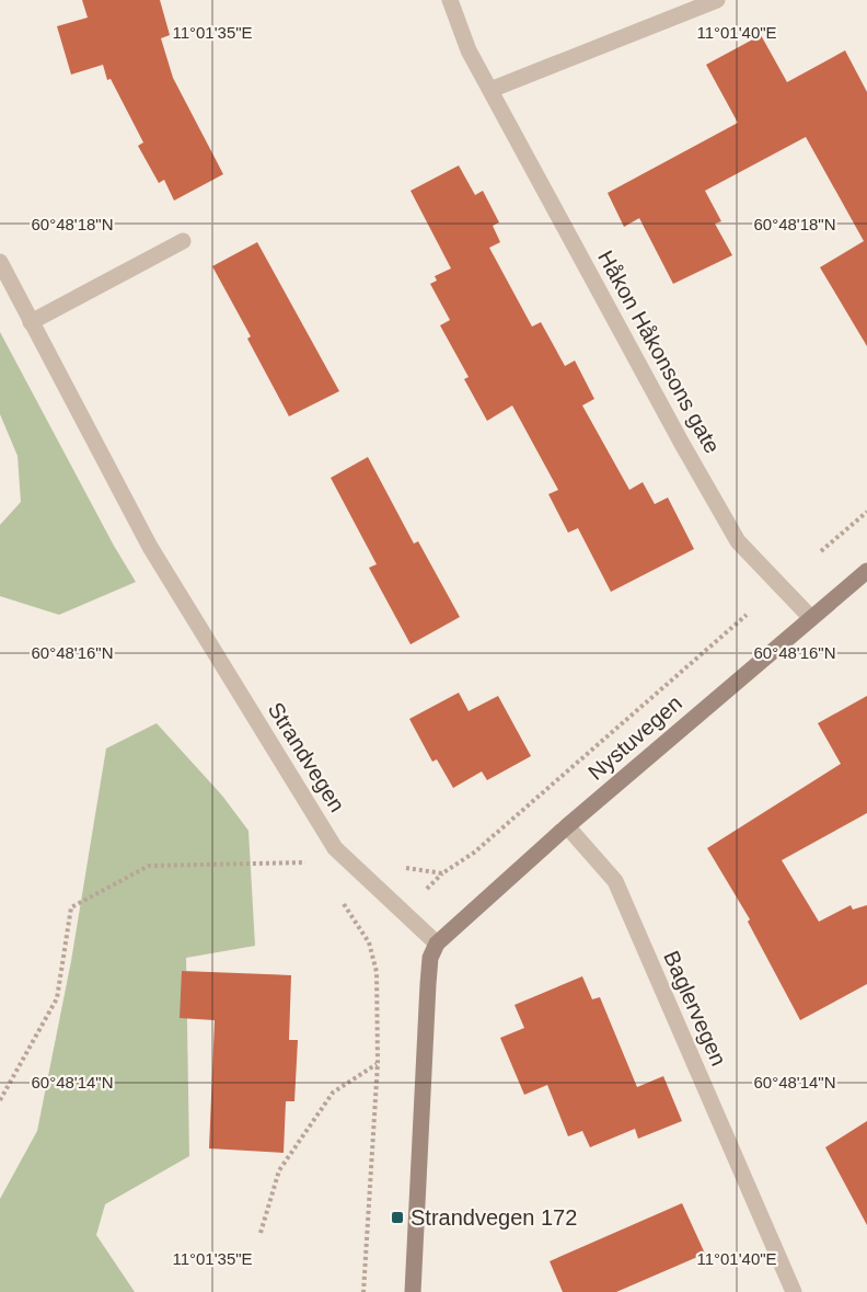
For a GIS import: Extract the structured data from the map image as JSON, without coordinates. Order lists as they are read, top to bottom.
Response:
{
  "streets": {
    "main road": ["Nystuvegen"],
    "street": ["Håkon Håkonsons gate", "Strandvegen", "Baglervegen"]
  },
  "crossings": [
    ["Håkon Håkonsons gate", "Nystuvegen"],
    ["Nystuvegen", "Strandvegen"],
    ["Nystuvegen", "Baglervegen"]
  ],
  "places": {
    "transit": ["Strandvegen 172"]
  },
  "coordinates": [
    "11°01'35\"E",
    "11°01'40\"E",
    "60°48'18\"N",
    "60°48'16\"N",
    "60°48'14\"N"
  ]
}
